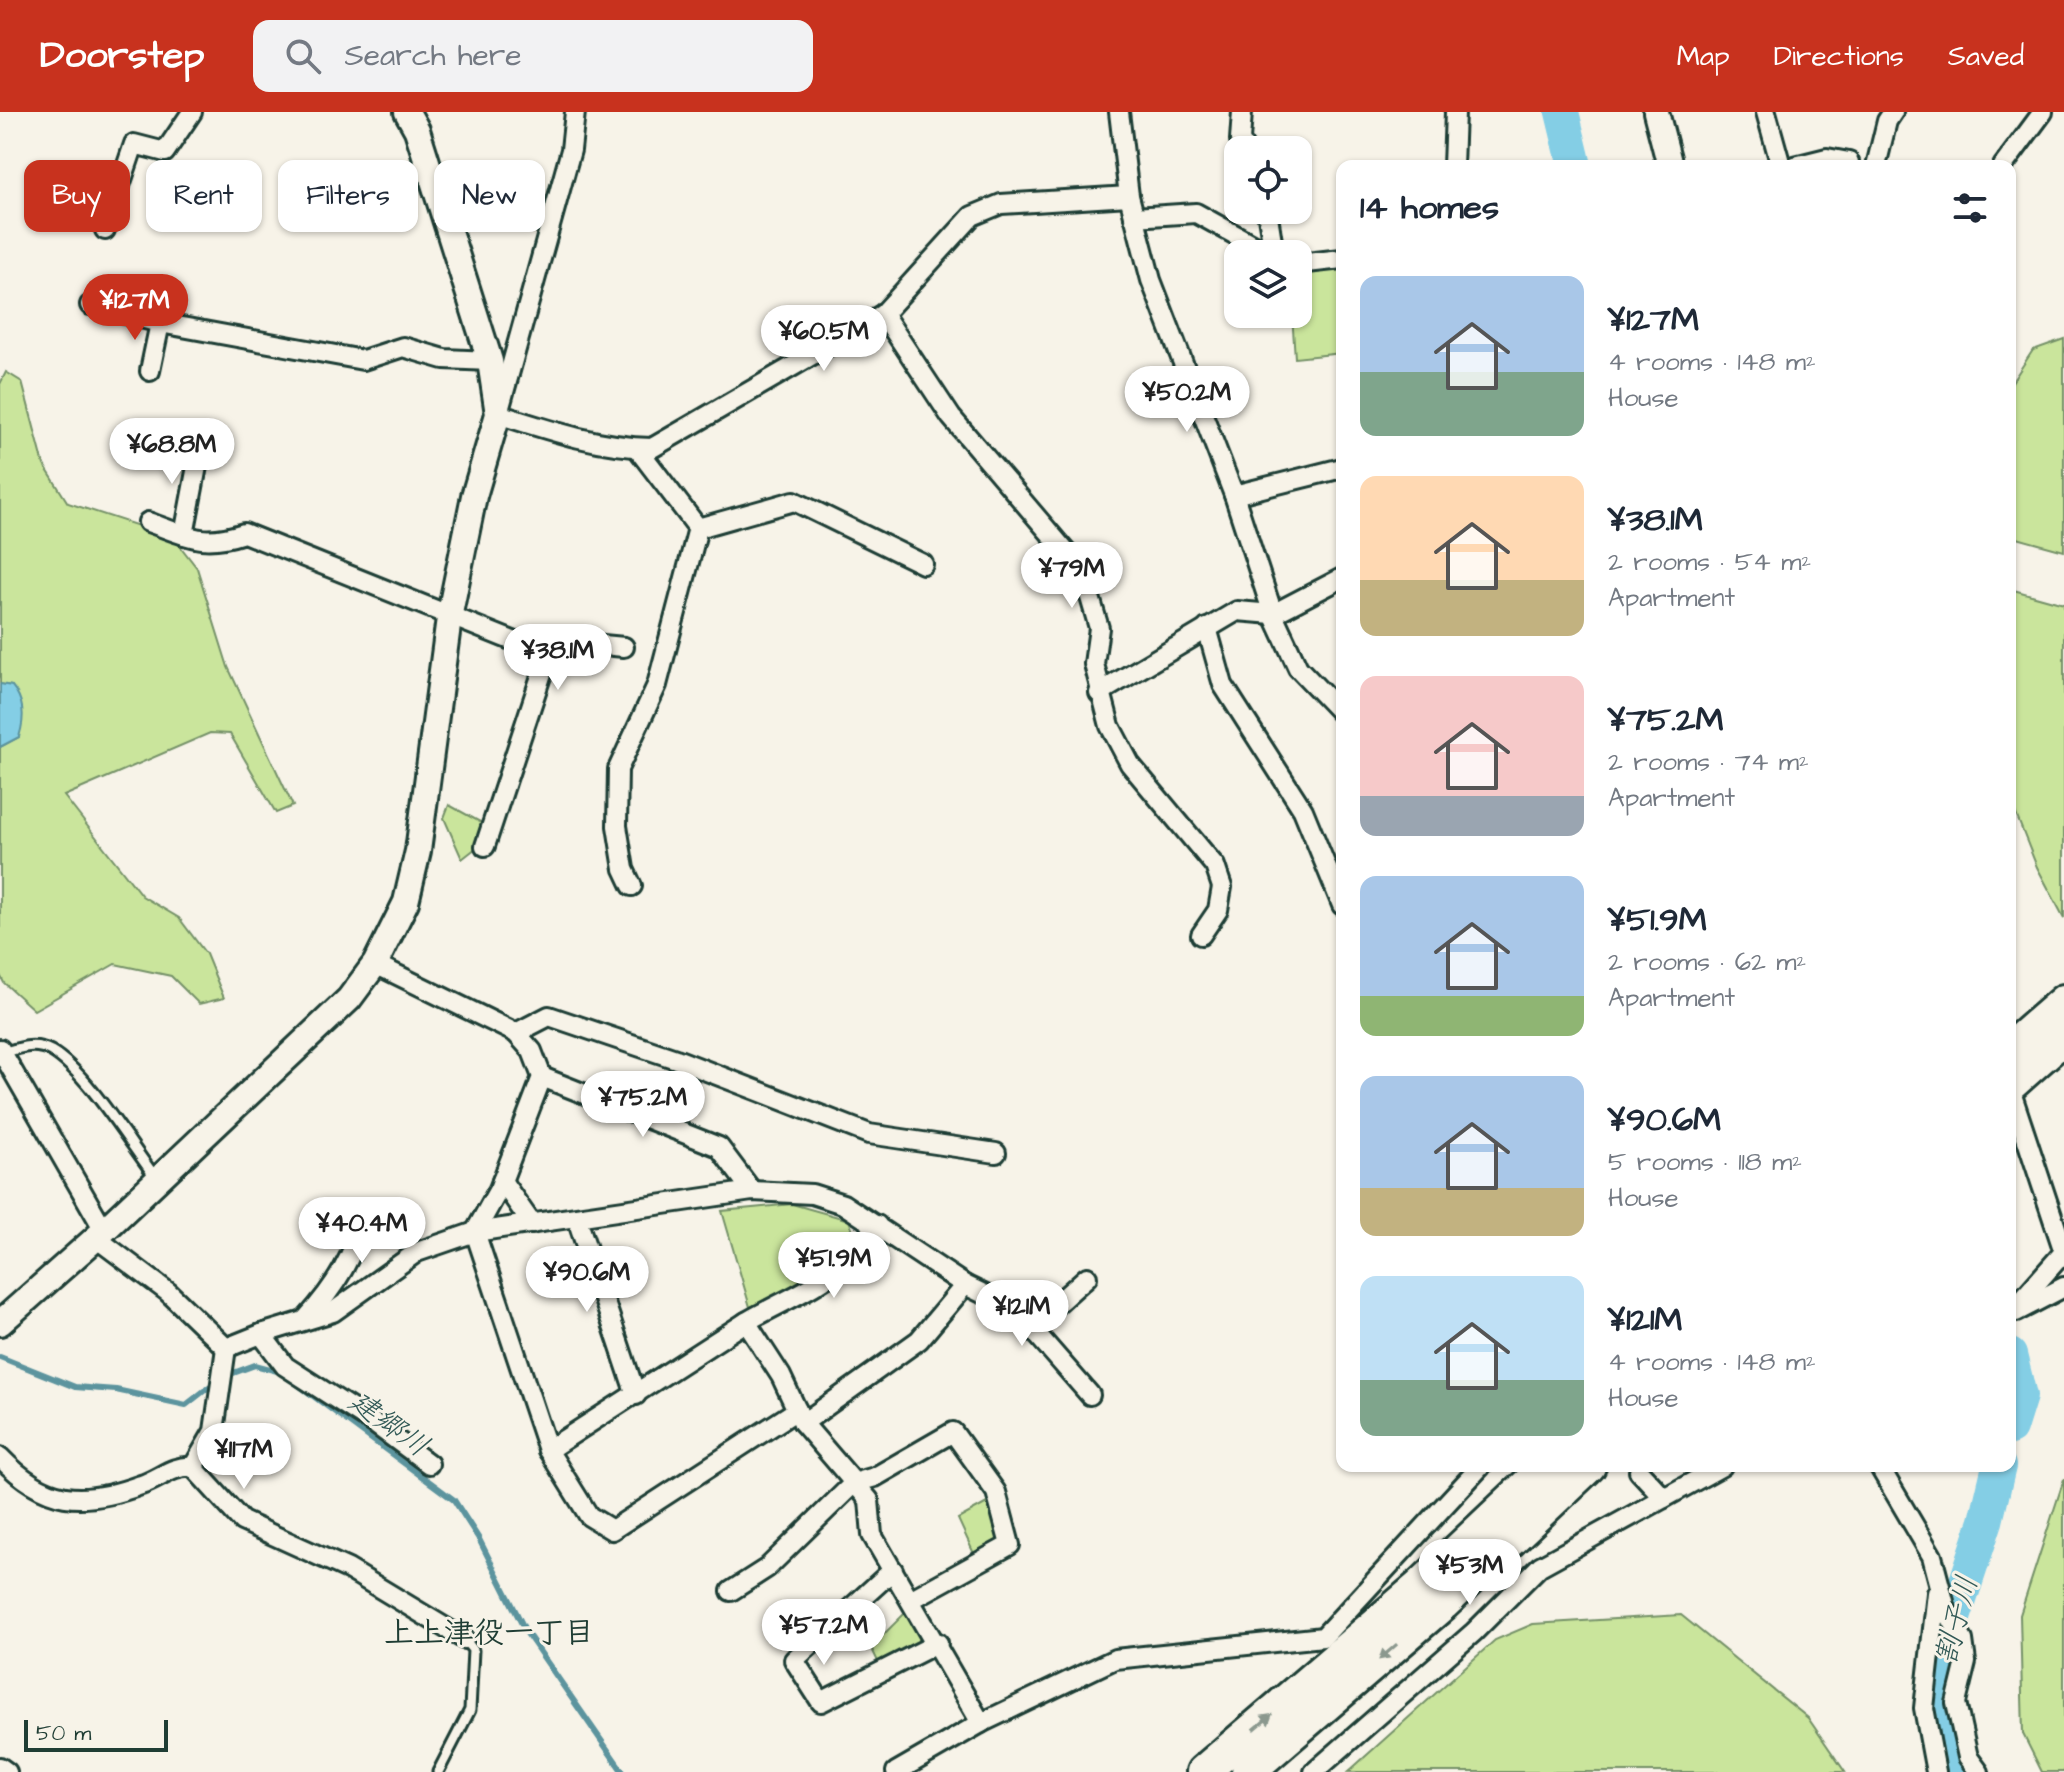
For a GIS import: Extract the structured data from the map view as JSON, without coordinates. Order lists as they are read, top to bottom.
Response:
{
  "districts": ["上上津役一丁目"],
  "water": ["建郷川", "割子川"],
  "scale_bar": "50 m",
  "page": {
    "header": "Doorstep",
    "search": "Search here",
    "nav": ["Map", "Directions", "Saved"],
    "chip": [
      "Buy",
      "Rent",
      "Filters",
      "New"
    ],
    "heading": "14 homes",
    "list": [
      {
        "name": "¥127M",
        "note": "4 rooms · 148 m² · House"
      },
      {
        "name": "¥38.1M",
        "note": "2 rooms · 54 m² · Apartment"
      },
      {
        "name": "¥75.2M",
        "note": "2 rooms · 74 m² · Apartment"
      },
      {
        "name": "¥51.9M",
        "note": "2 rooms · 62 m² · Apartment"
      },
      {
        "name": "¥90.6M",
        "note": "5 rooms · 118 m² · House"
      },
      {
        "name": "¥121M",
        "note": "4 rooms · 148 m² · House"
      }
    ],
    "price": [
      "¥127M",
      "¥60.5M",
      "¥50.2M",
      "¥68.8M",
      "¥79M",
      "¥38.1M",
      "¥75.2M",
      "¥40.4M",
      "¥51.9M",
      "¥90.6M",
      "¥121M",
      "¥117M",
      "¥53M",
      "¥57.2M"
    ],
    "scale": "50 m"
  }
}
